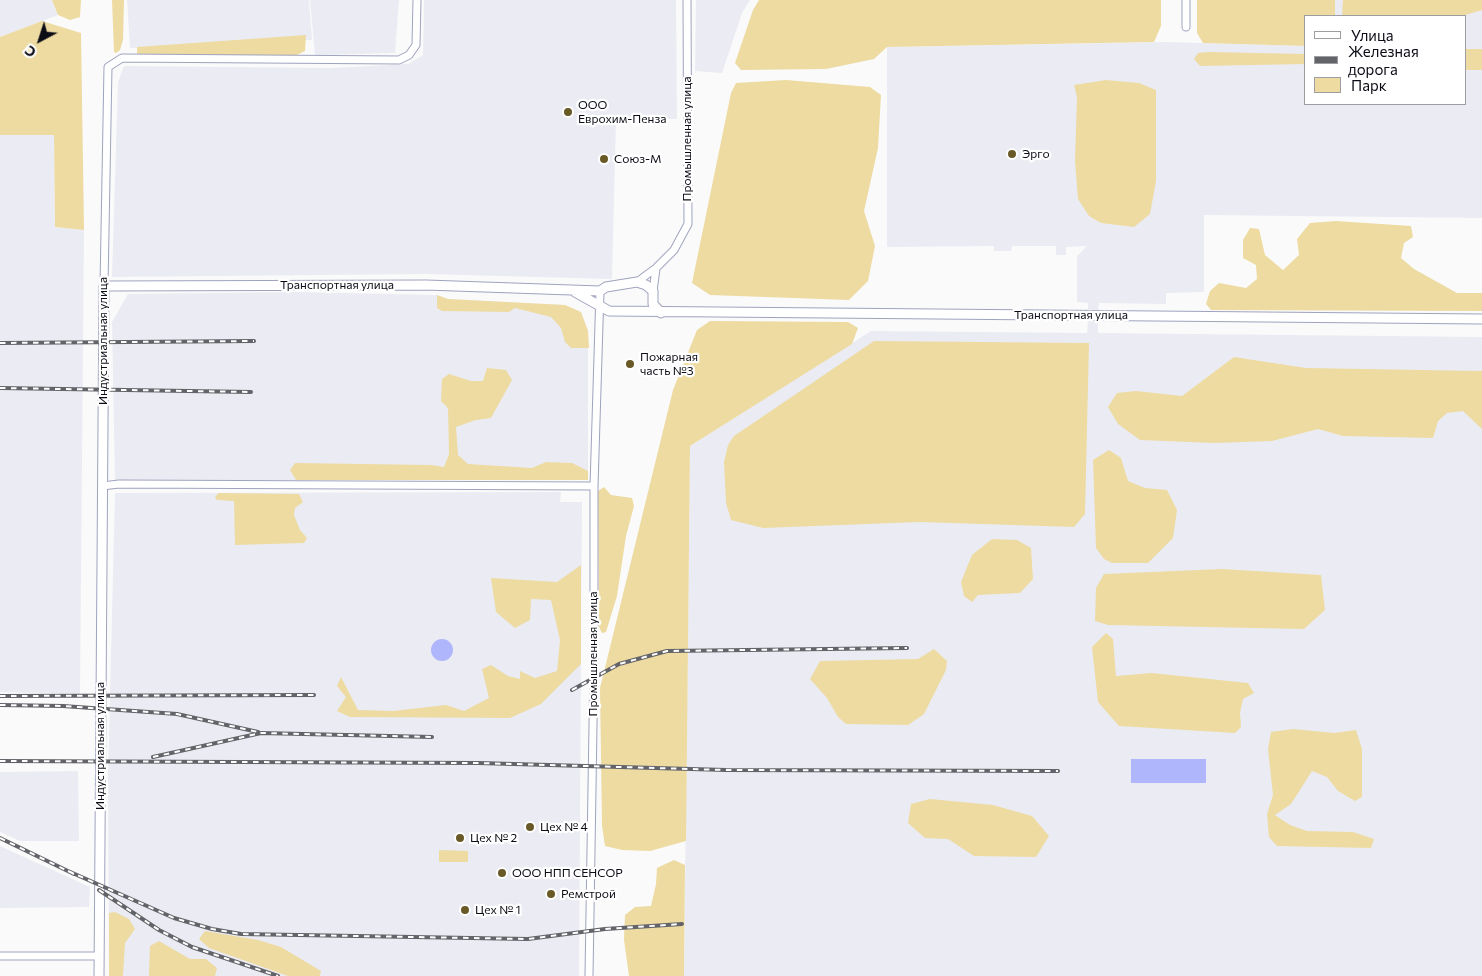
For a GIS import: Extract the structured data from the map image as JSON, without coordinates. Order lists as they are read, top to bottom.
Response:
{
  "streets": {
    "street": ["Промышленная улица", "Транспортная улица", "Индустриальная улица"]
  },
  "crossings": [
    ["Промышленная улица", "Транспортная улица"],
    ["Транспортная улица", "Индустриальная улица"]
  ],
  "places": [
    "ООО Еврохим-Пенза",
    "Эрго",
    "Союз-М",
    "Пожарная часть №3",
    "Цех № 4",
    "Цех № 2",
    "ООО НПП СЕНСОР",
    "Ремстрой",
    "Цех № 1"
  ],
  "legend": ["Улица", "Железная дорога", "Парк"],
  "north": "bottom left"
}
